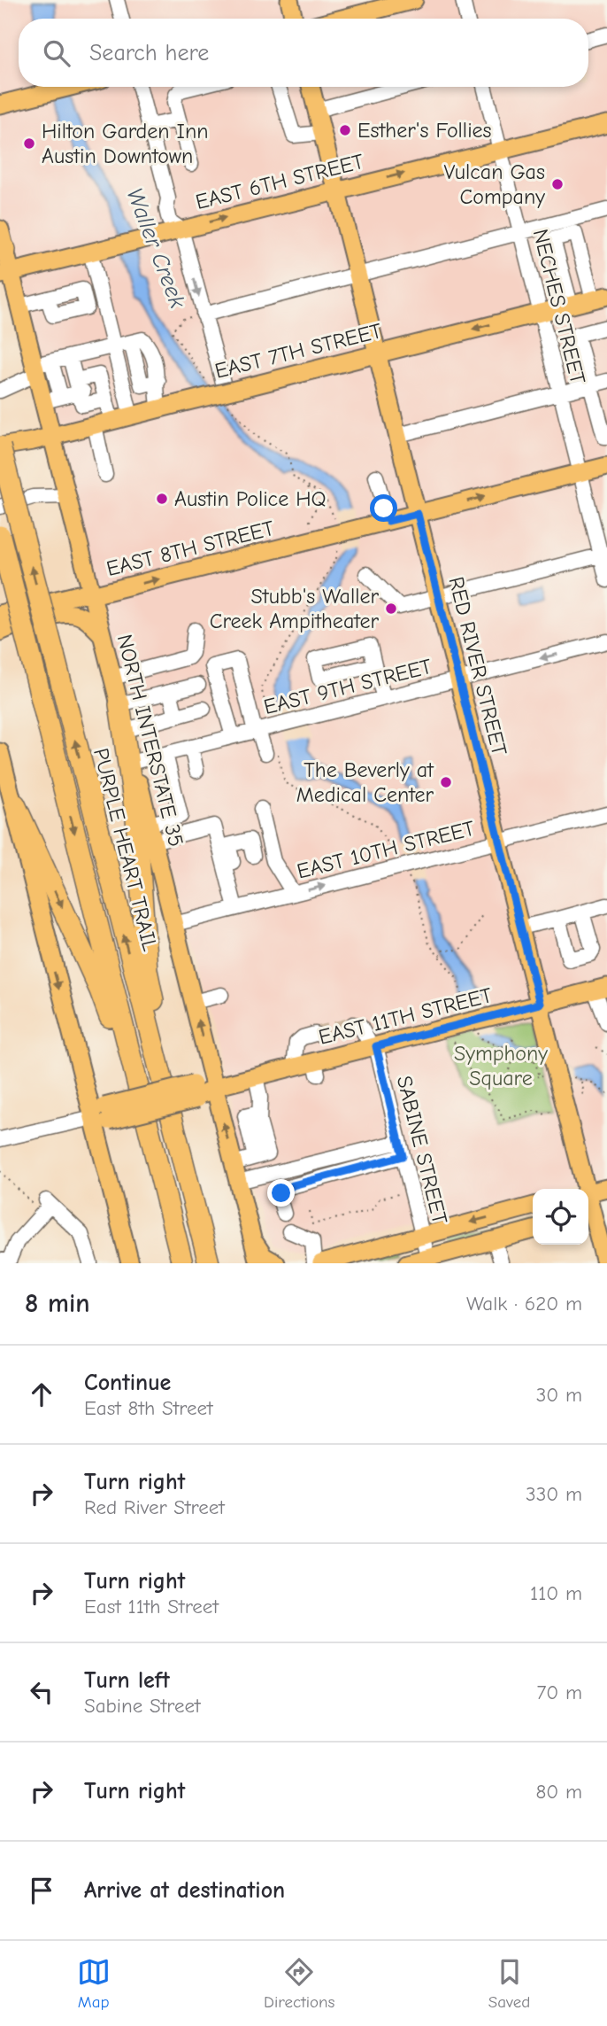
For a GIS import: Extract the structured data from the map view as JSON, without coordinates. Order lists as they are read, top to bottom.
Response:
{
  "streets": {
    "highway": ["PURPLE HEART TRAIL"],
    "main road": [
      "EAST 6TH STREET",
      "EAST 7TH STREET",
      "EAST 8TH STREET",
      "RED RIVER STREET",
      "NORTH INTERSTATE 35",
      "EAST 11TH STREET"
    ],
    "street": [
      "NECHES STREET",
      "EAST 9TH STREET",
      "EAST 10TH STREET",
      "SABINE STREET"
    ]
  },
  "crossings": [
    ["EAST 6TH STREET", "NECHES STREET"],
    ["EAST 6TH STREET", "RED RIVER STREET"],
    ["EAST 6TH STREET", "NORTH INTERSTATE 35"],
    ["NECHES STREET", "EAST 7TH STREET"],
    ["NECHES STREET", "EAST 8TH STREET"],
    ["EAST 7TH STREET", "RED RIVER STREET"],
    ["EAST 7TH STREET", "NORTH INTERSTATE 35"],
    ["EAST 7TH STREET", "PURPLE HEART TRAIL"],
    ["EAST 8TH STREET", "RED RIVER STREET"],
    ["EAST 8TH STREET", "NORTH INTERSTATE 35"],
    ["RED RIVER STREET", "EAST 9TH STREET"],
    ["RED RIVER STREET", "EAST 10TH STREET"],
    ["RED RIVER STREET", "EAST 11TH STREET"],
    ["EAST 9TH STREET", "NORTH INTERSTATE 35"],
    ["NORTH INTERSTATE 35", "EAST 10TH STREET"],
    ["NORTH INTERSTATE 35", "EAST 11TH STREET"],
    ["EAST 11TH STREET", "SABINE STREET"]
  ],
  "one_way": ["EAST 6TH STREET", "EAST 8TH STREET", "EAST 10TH STREET"],
  "water": ["Waller Creek"],
  "parks": ["Symphony Square"],
  "places": [
    "Esther's Follies",
    "Hilton Garden Inn Austin Downtown",
    "Vulcan Gas Company",
    "Austin Police HQ",
    "Stubb's Waller Creek Ampitheater",
    "The Beverly at Medical Center"
  ],
  "page": {
    "search": "Search here",
    "heading": ["8 min", "Walk · 620 m"],
    "list": [
      ["Continue", "East 8th Street", "30 m"],
      ["Turn right", "Red River Street", "330 m"],
      ["Turn right", "East 11th Street", "110 m"],
      ["Turn left", "Sabine Street", "70 m"],
      ["Turn right", "80 m"],
      "Arrive at destination"
    ],
    "nav": ["Map", "Directions", "Saved"]
  }
}
